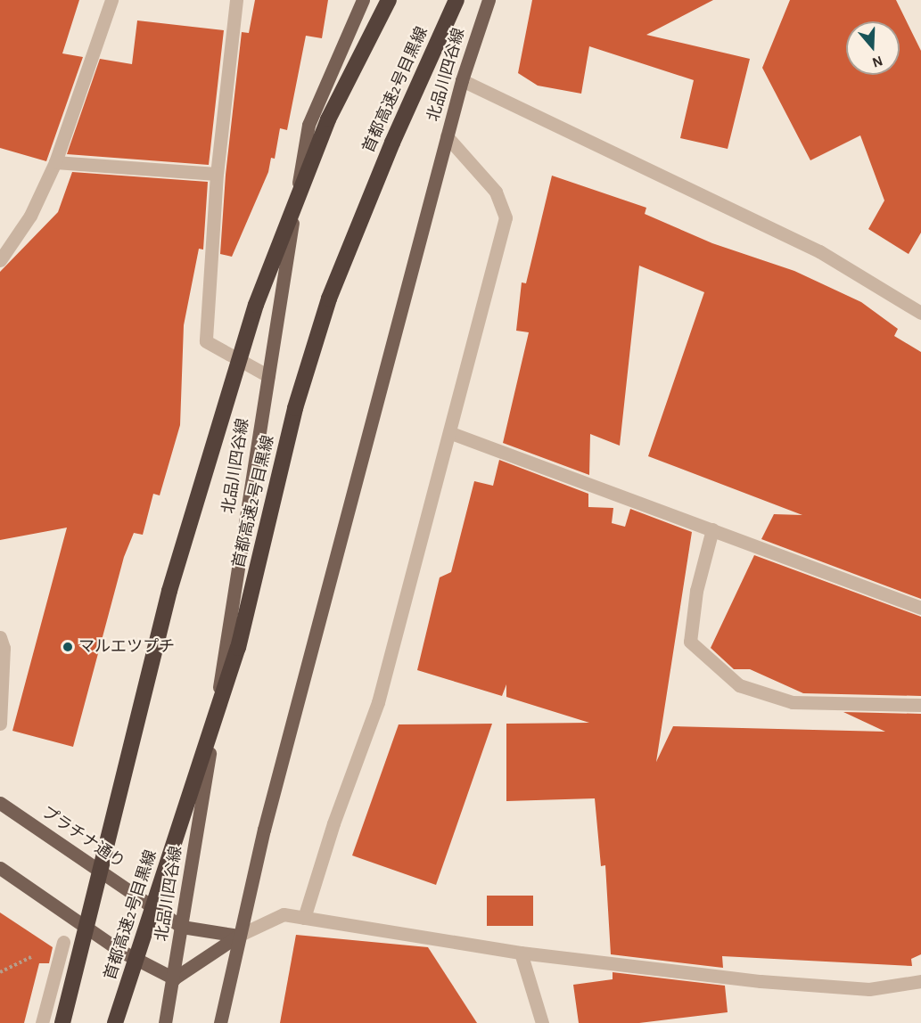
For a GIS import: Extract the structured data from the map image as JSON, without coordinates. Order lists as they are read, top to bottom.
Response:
{
  "streets": {
    "highway": ["首都高速2号目黒線"],
    "main road": ["北品川四谷線", "プラチナ通り"]
  },
  "crossings": [
    ["北品川四谷線", "プラチナ通り"]
  ],
  "places": ["マルエツプチ"],
  "north": "bottom"
}
